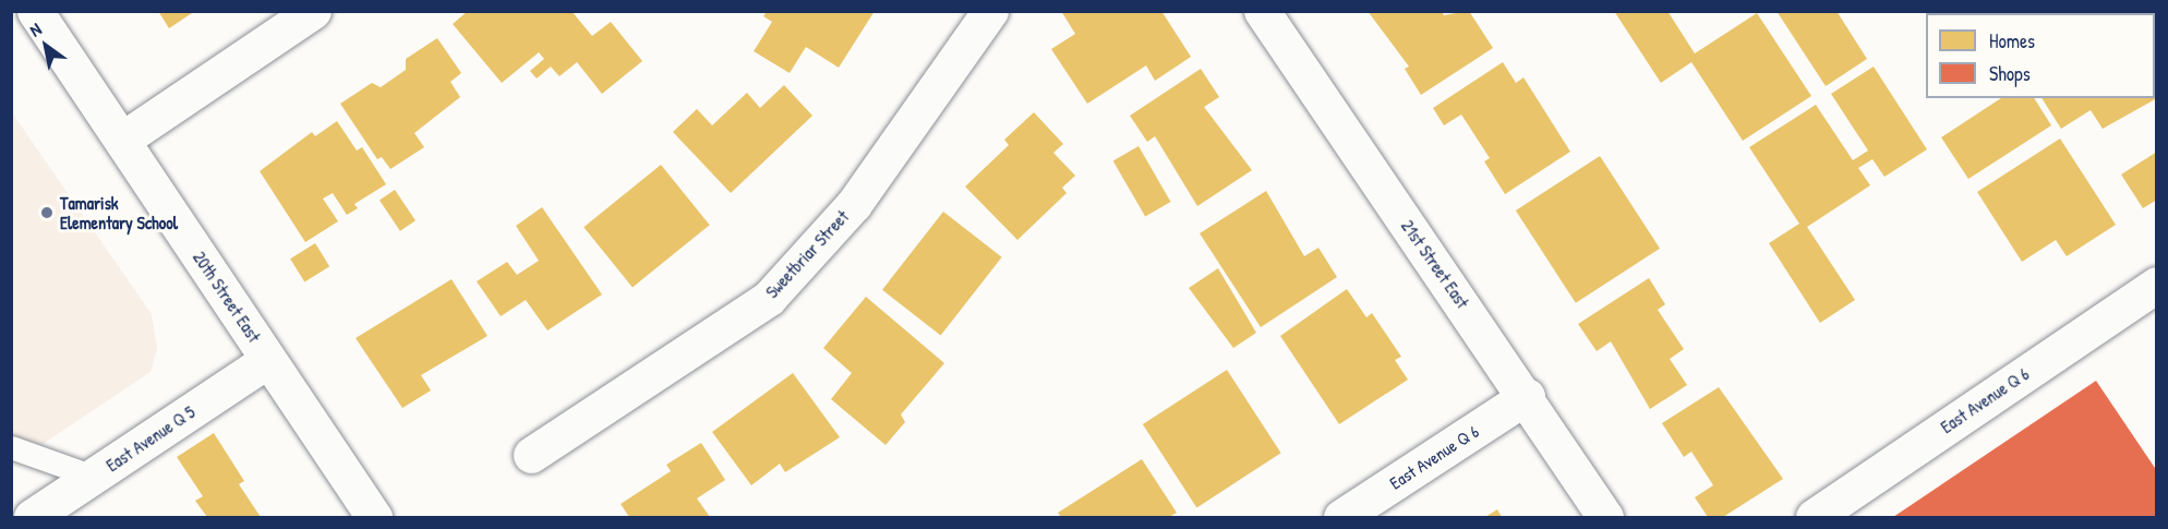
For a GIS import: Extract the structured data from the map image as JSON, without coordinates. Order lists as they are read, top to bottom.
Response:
{
  "streets": {
    "street": [
      "Sweetbriar Street",
      "21st Street East",
      "20th Street East",
      "East Avenue Q 6",
      "East Avenue Q 5"
    ]
  },
  "crossings": [
    ["21st Street East", "East Avenue Q 6"],
    ["20th Street East", "East Avenue Q 5"]
  ],
  "places": ["Tamarisk Elementary School"],
  "legend": ["Homes", "Shops"],
  "north": "top left"
}
